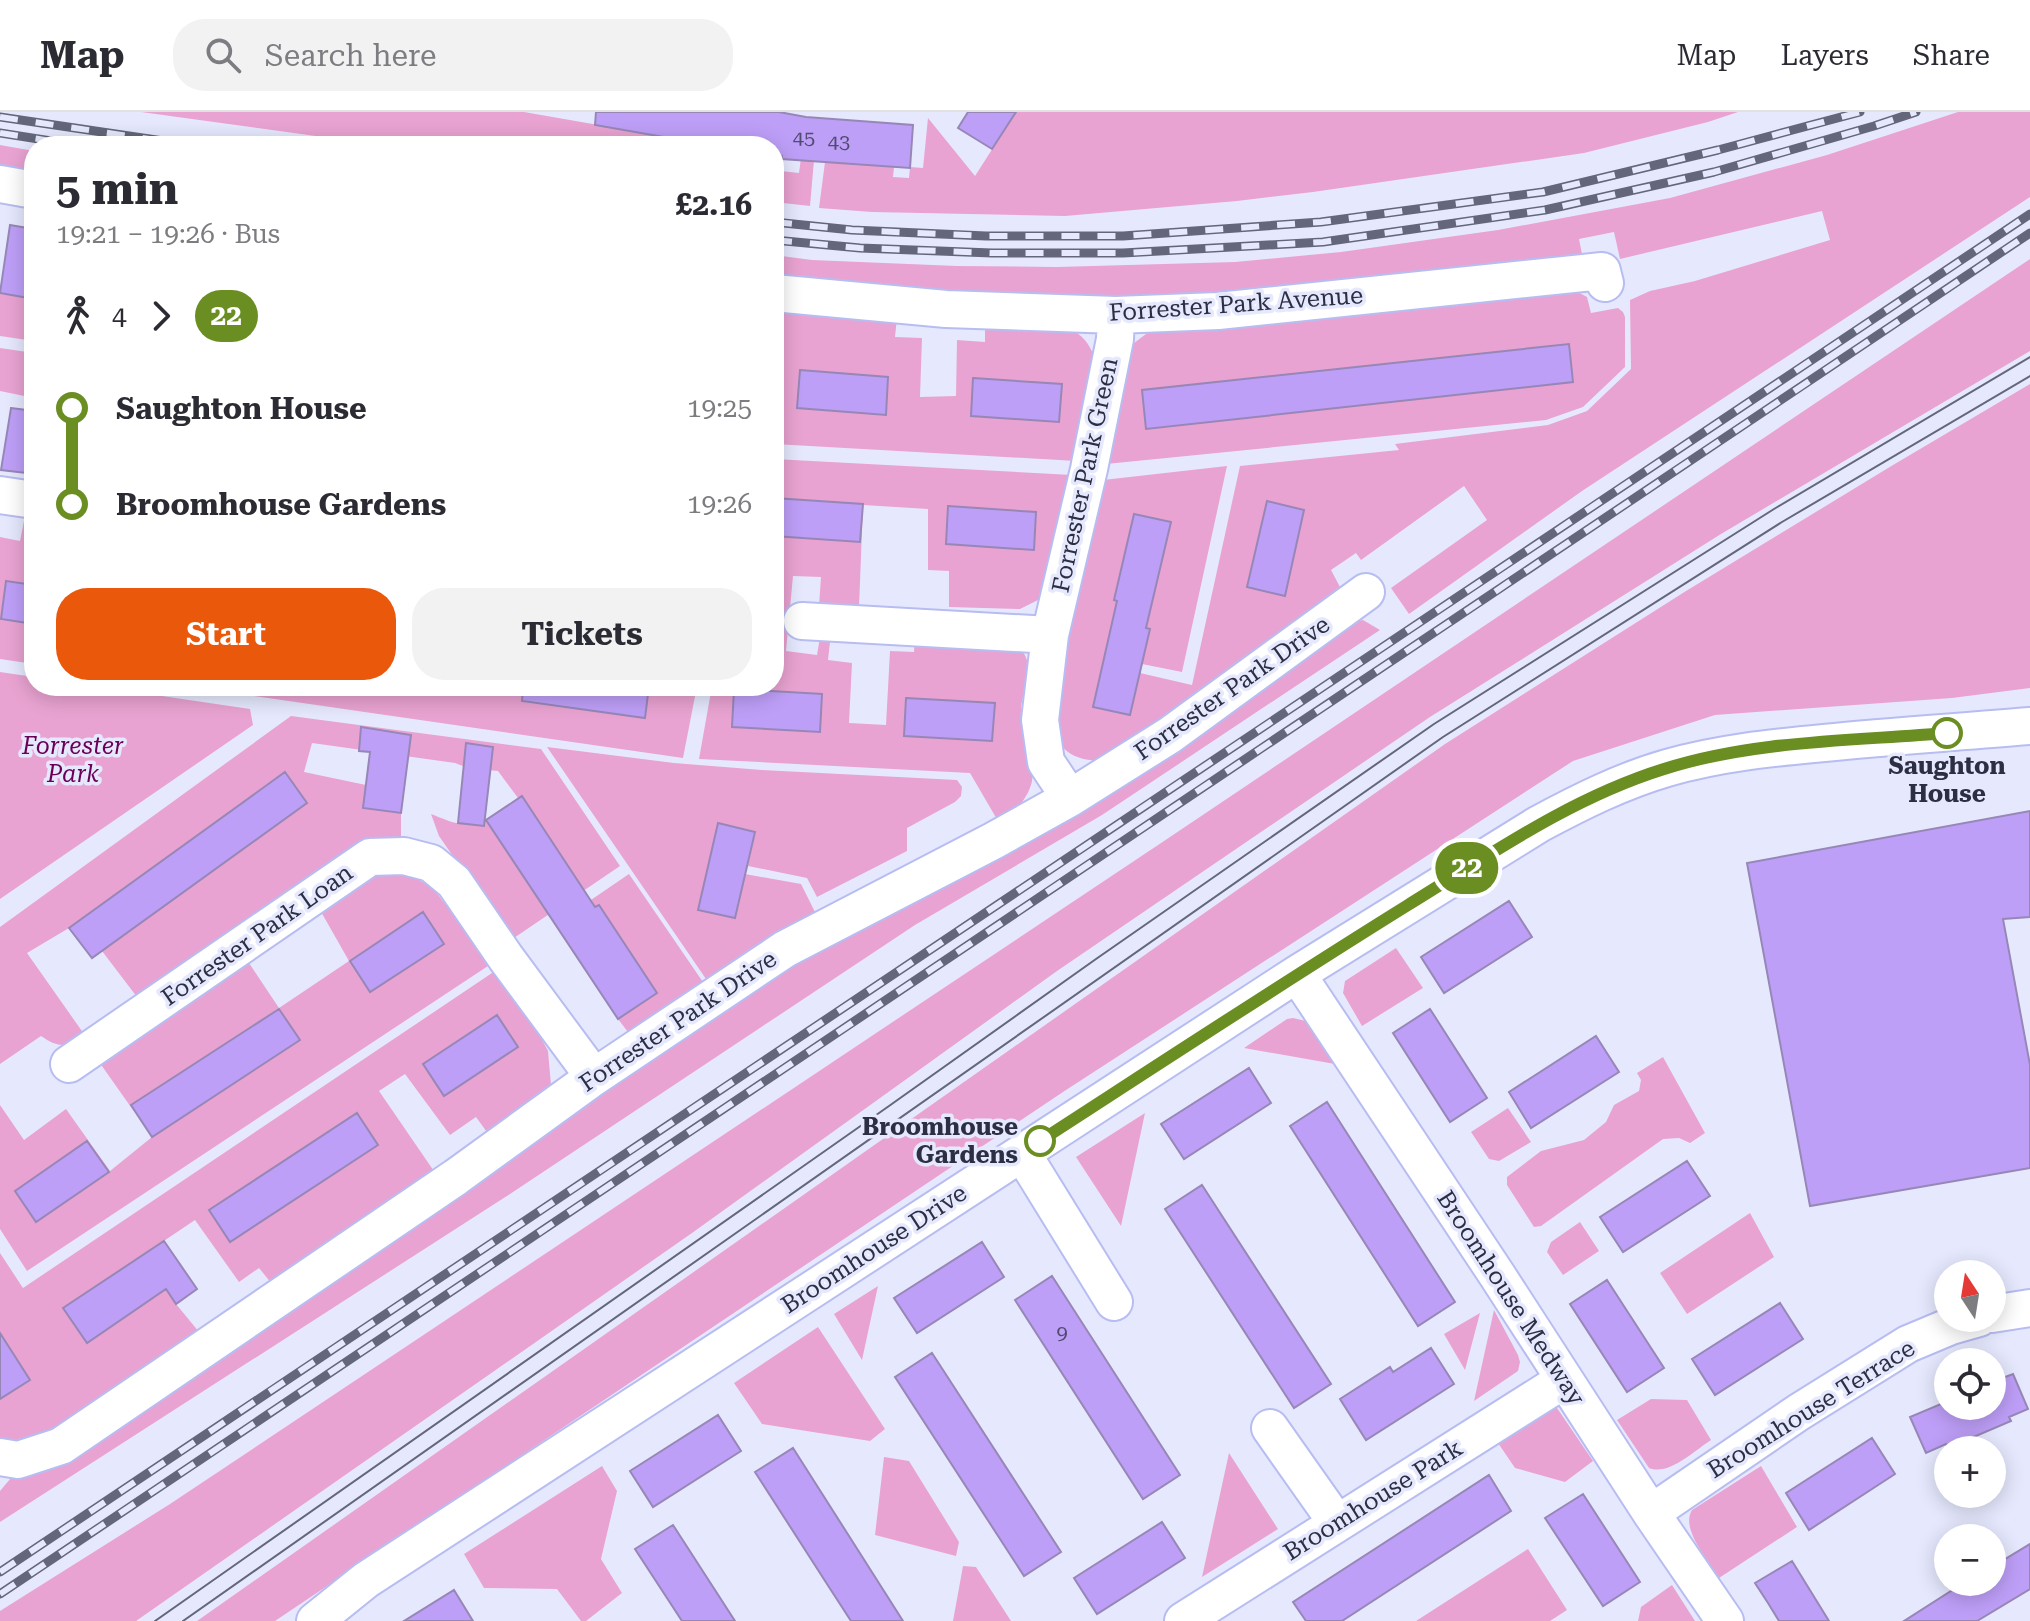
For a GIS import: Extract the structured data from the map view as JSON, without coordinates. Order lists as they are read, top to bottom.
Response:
{
  "streets": {
    "street": [
      "Forrester Park Avenue",
      "Forrester Park Green",
      "Forrester Park Drive",
      "Forrester Park Loan",
      "Broomhouse Drive",
      "Broomhouse Medway",
      "Broomhouse Terrace",
      "Broomhouse Park"
    ]
  },
  "crossings": [
    ["Forrester Park Avenue", "Forrester Park Green"],
    ["Forrester Park Green", "Forrester Park Drive"],
    ["Forrester Park Drive", "Forrester Park Loan"],
    ["Broomhouse Drive", "Broomhouse Medway"],
    ["Broomhouse Medway", "Broomhouse Terrace"],
    ["Broomhouse Medway", "Broomhouse Park"]
  ],
  "parks": ["Forrester Park"],
  "places": ["Saughton House", "Broomhouse Gardens"],
  "lines": ["bus line 22"],
  "house_numbers": ["45", "43", "9"],
  "north": "top",
  "page": {
    "header": "Map",
    "search": "Search here",
    "nav": ["Map", "Layers", "Share"],
    "on_map": "22",
    "heading": ["5 min", "19:21 – 19:26 · Bus", "£2.16"],
    "legs": ["4", "22"],
    "list": [
      {
        "name": "Saughton House",
        "value": "19:25"
      },
      {
        "name": "Broomhouse Gardens",
        "value": "19:26"
      }
    ],
    "buttons": ["Start", "Tickets"],
    "map_buttons": ["+", "−"]
  }
}
